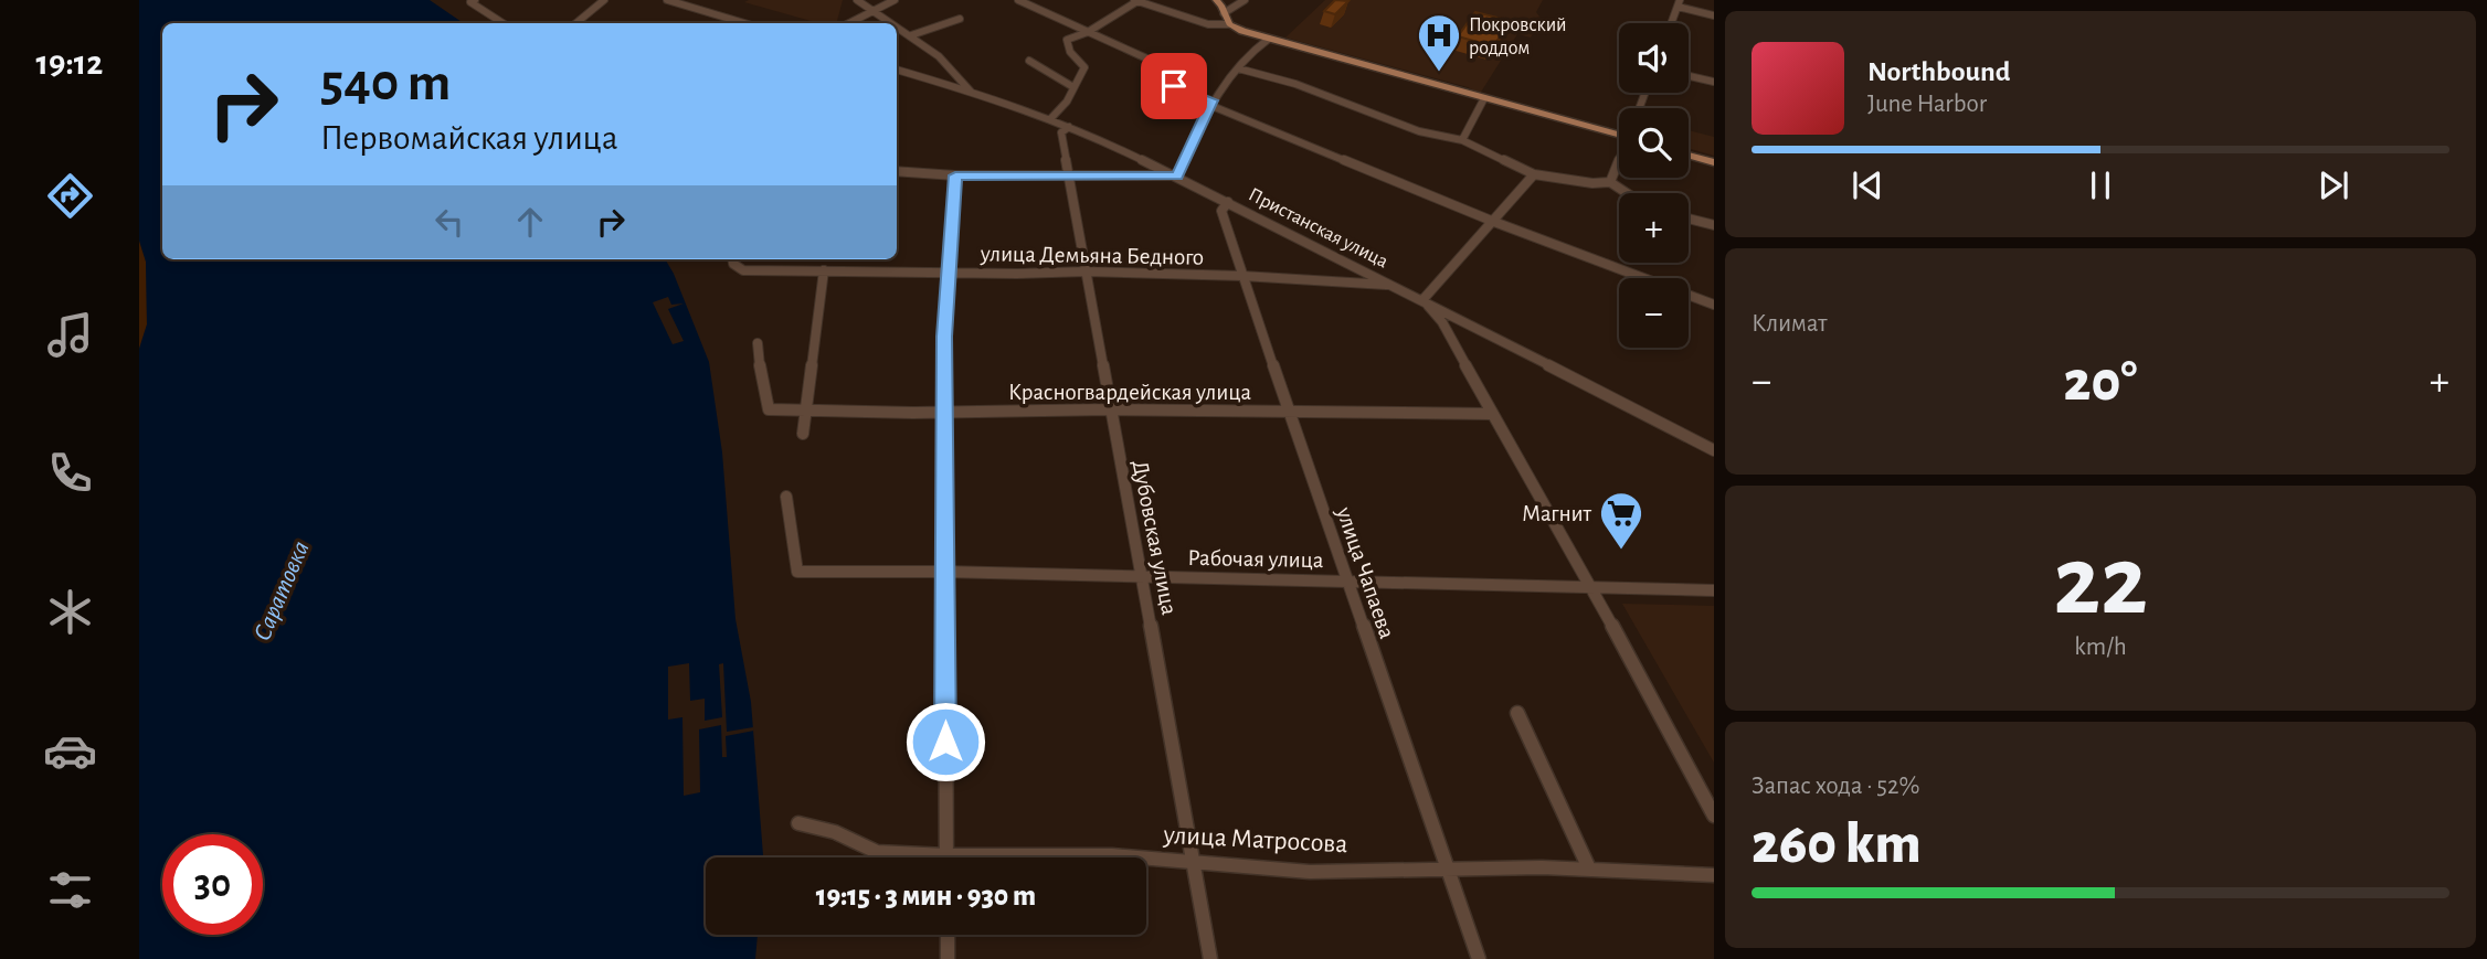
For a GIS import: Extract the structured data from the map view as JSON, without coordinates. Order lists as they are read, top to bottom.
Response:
{
  "streets": {
    "street": [
      "Пристанская улица",
      "улица Демьяна Бедного",
      "Красногвардейская улица",
      "Дубовская улица",
      "Рабочая улица",
      "улица Чапаева",
      "улица Матросова"
    ]
  },
  "crossings": [
    ["Пристанская улица", "улица Демьяна Бедного"],
    ["Пристанская улица", "Дубовская улица"],
    ["Пристанская улица", "улица Чапаева"],
    ["улица Демьяна Бедного", "Дубовская улица"],
    ["улица Демьяна Бедного", "улица Чапаева"],
    ["Красногвардейская улица", "Дубовская улица"],
    ["Красногвардейская улица", "улица Чапаева"],
    ["Дубовская улица", "Рабочая улица"],
    ["Дубовская улица", "улица Матросова"],
    ["Рабочая улица", "улица Чапаева"],
    ["улица Чапаева", "улица Матросова"]
  ],
  "water": ["Саратовка"],
  "places": {
    "hospital": ["Покровский роддом"],
    "supermarket": ["Магнит"]
  },
  "page": {
    "tabs": "19:12",
    "map_buttons": ["+", "−"],
    "turn": ["540 m", "Первомайская улица"],
    "song": ["Northbound", "June Harbor"],
    "tile": [
      "Климат",
      ["22", "km/h"],
      ["Запас хода · 52%", "260 km"]
    ],
    "heat": ["−", "20°", "+"],
    "limit": "30",
    "trip": "19:15 · 3 мин · 930 m"
  }
}
